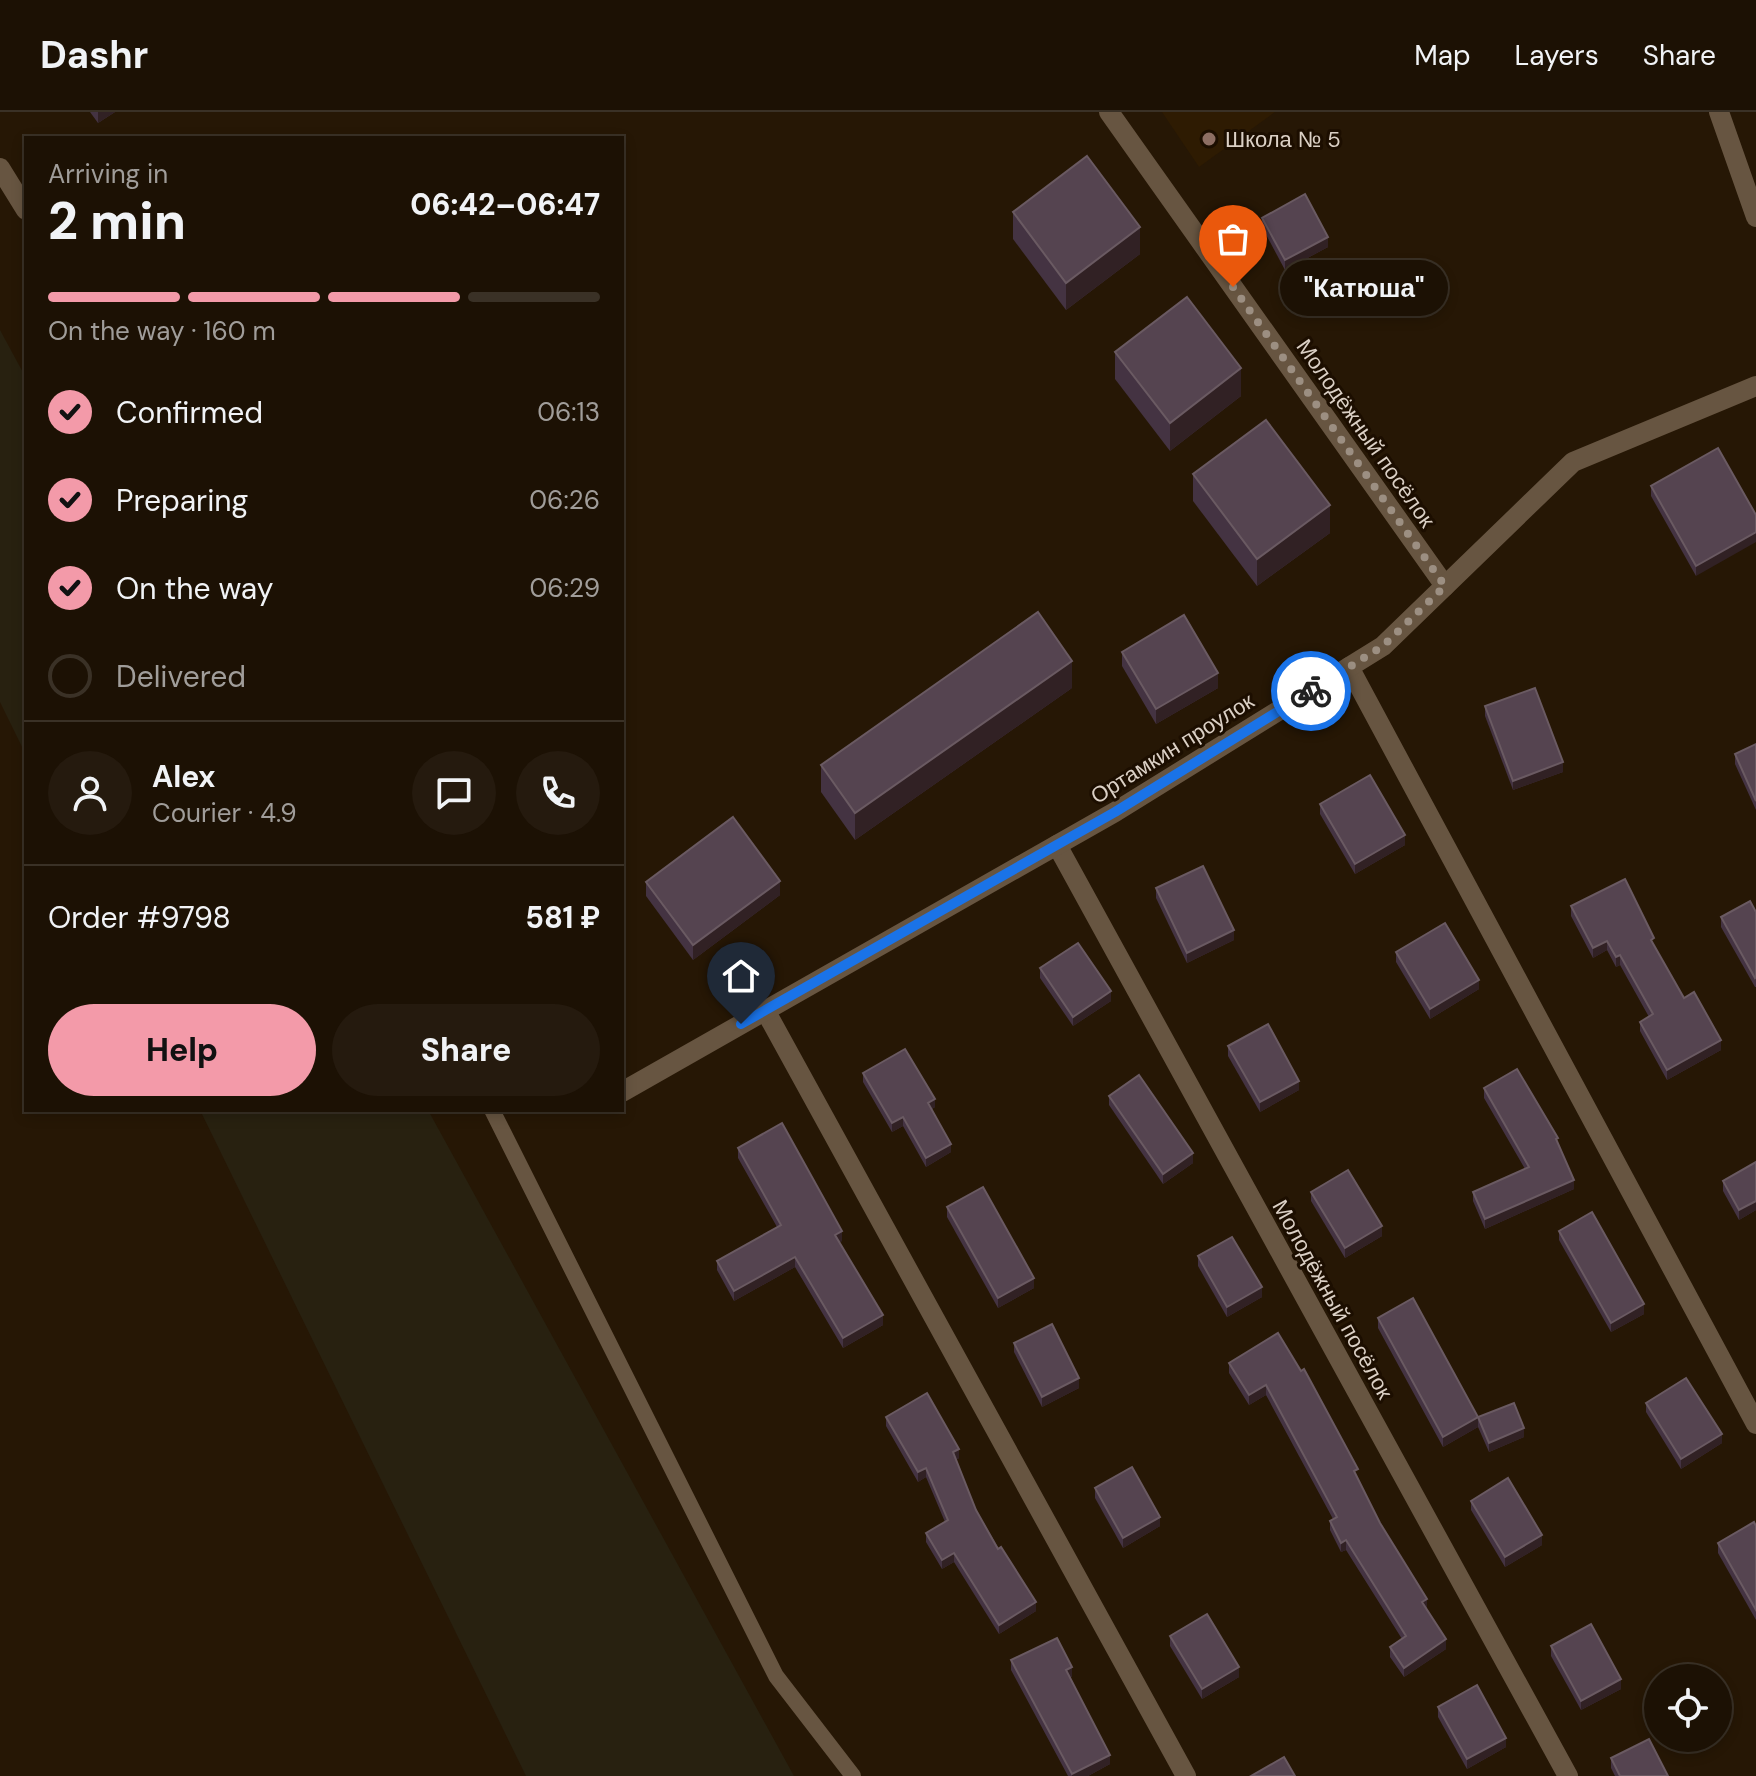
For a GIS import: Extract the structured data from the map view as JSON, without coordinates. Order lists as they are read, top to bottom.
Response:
{
  "streets": {
    "street": ["Молодёжный посёлок", "Ортамкин проулок"]
  },
  "crossings": [
    ["Молодёжный посёлок", "Ортамкин проулок"]
  ],
  "places": ["Школа № 5", "\"Катюша\""],
  "page": {
    "header": "Dashr",
    "nav": ["Map", "Layers", "Share"],
    "heading": ["2 min", "Arriving in", "06:42–06:47"],
    "panel": [
      "Alex",
      "Courier · 4.9",
      "Order #9798",
      "581 ₽"
    ],
    "bubble": "\"Катюша\"",
    "bar": "On the way · 160 m",
    "list": [
      ["Confirmed", "06:13"],
      ["Preparing", "06:26"],
      ["On the way", "06:29"],
      "Delivered"
    ],
    "buttons": ["Help", "Share"]
  }
}
